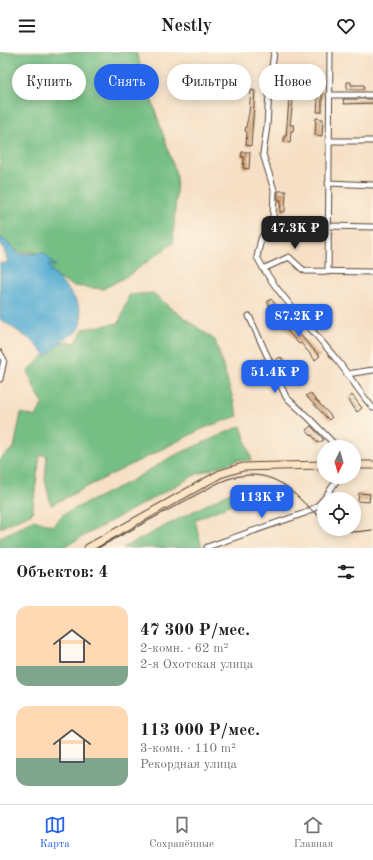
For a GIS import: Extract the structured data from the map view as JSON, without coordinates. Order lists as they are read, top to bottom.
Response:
{
  "north": "bottom",
  "page": {
    "header": "Nestly",
    "chip": [
      "Купить",
      "Снять",
      "Фильтры",
      "Новое"
    ],
    "price": [
      "47.3K ₽",
      "87.2K ₽",
      "51.4K ₽",
      "113K ₽"
    ],
    "heading": "Объектов: 4",
    "list": [
      {
        "name": "47 300 ₽/мес.",
        "note": "2-комн. · 62 m² · 2-я Охотская улица"
      },
      {
        "name": "113 000 ₽/мес.",
        "note": "3-комн. · 110 m² · Рекордная улица"
      }
    ],
    "tabs": ["Карта", "Сохранённые", "Главная"]
  }
}
